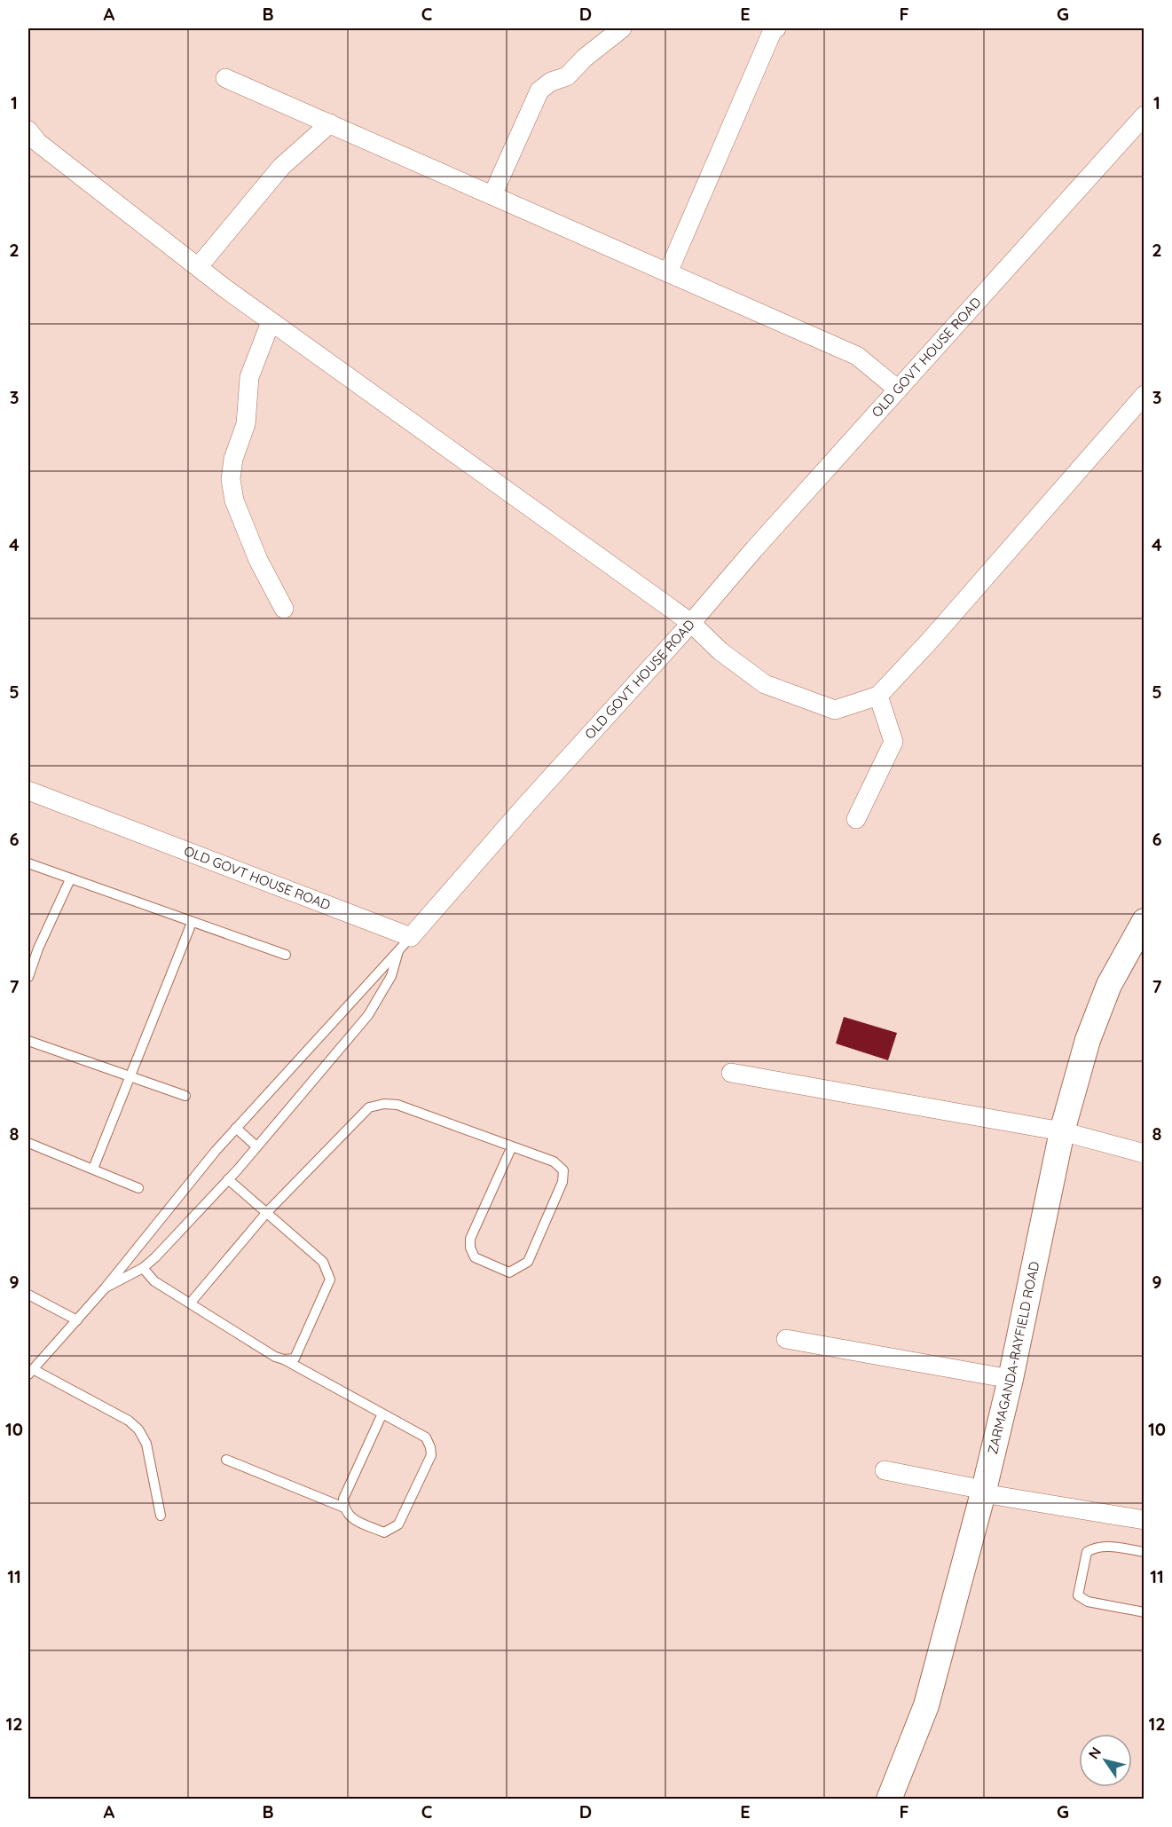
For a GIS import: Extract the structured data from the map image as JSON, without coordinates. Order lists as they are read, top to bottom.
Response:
{
  "streets": {
    "street": ["OLD GOVT HOUSE ROAD", "ZARMAGANDA-RAYFIELD ROAD"]
  },
  "north": "top left",
  "grid": {
    "columns": [
      "A",
      "B",
      "C",
      "D",
      "E",
      "F",
      "G"
    ],
    "rows": [
      "1",
      "2",
      "3",
      "4",
      "5",
      "6",
      "7",
      "8",
      "9",
      "10",
      "11",
      "12"
    ]
  }
}
